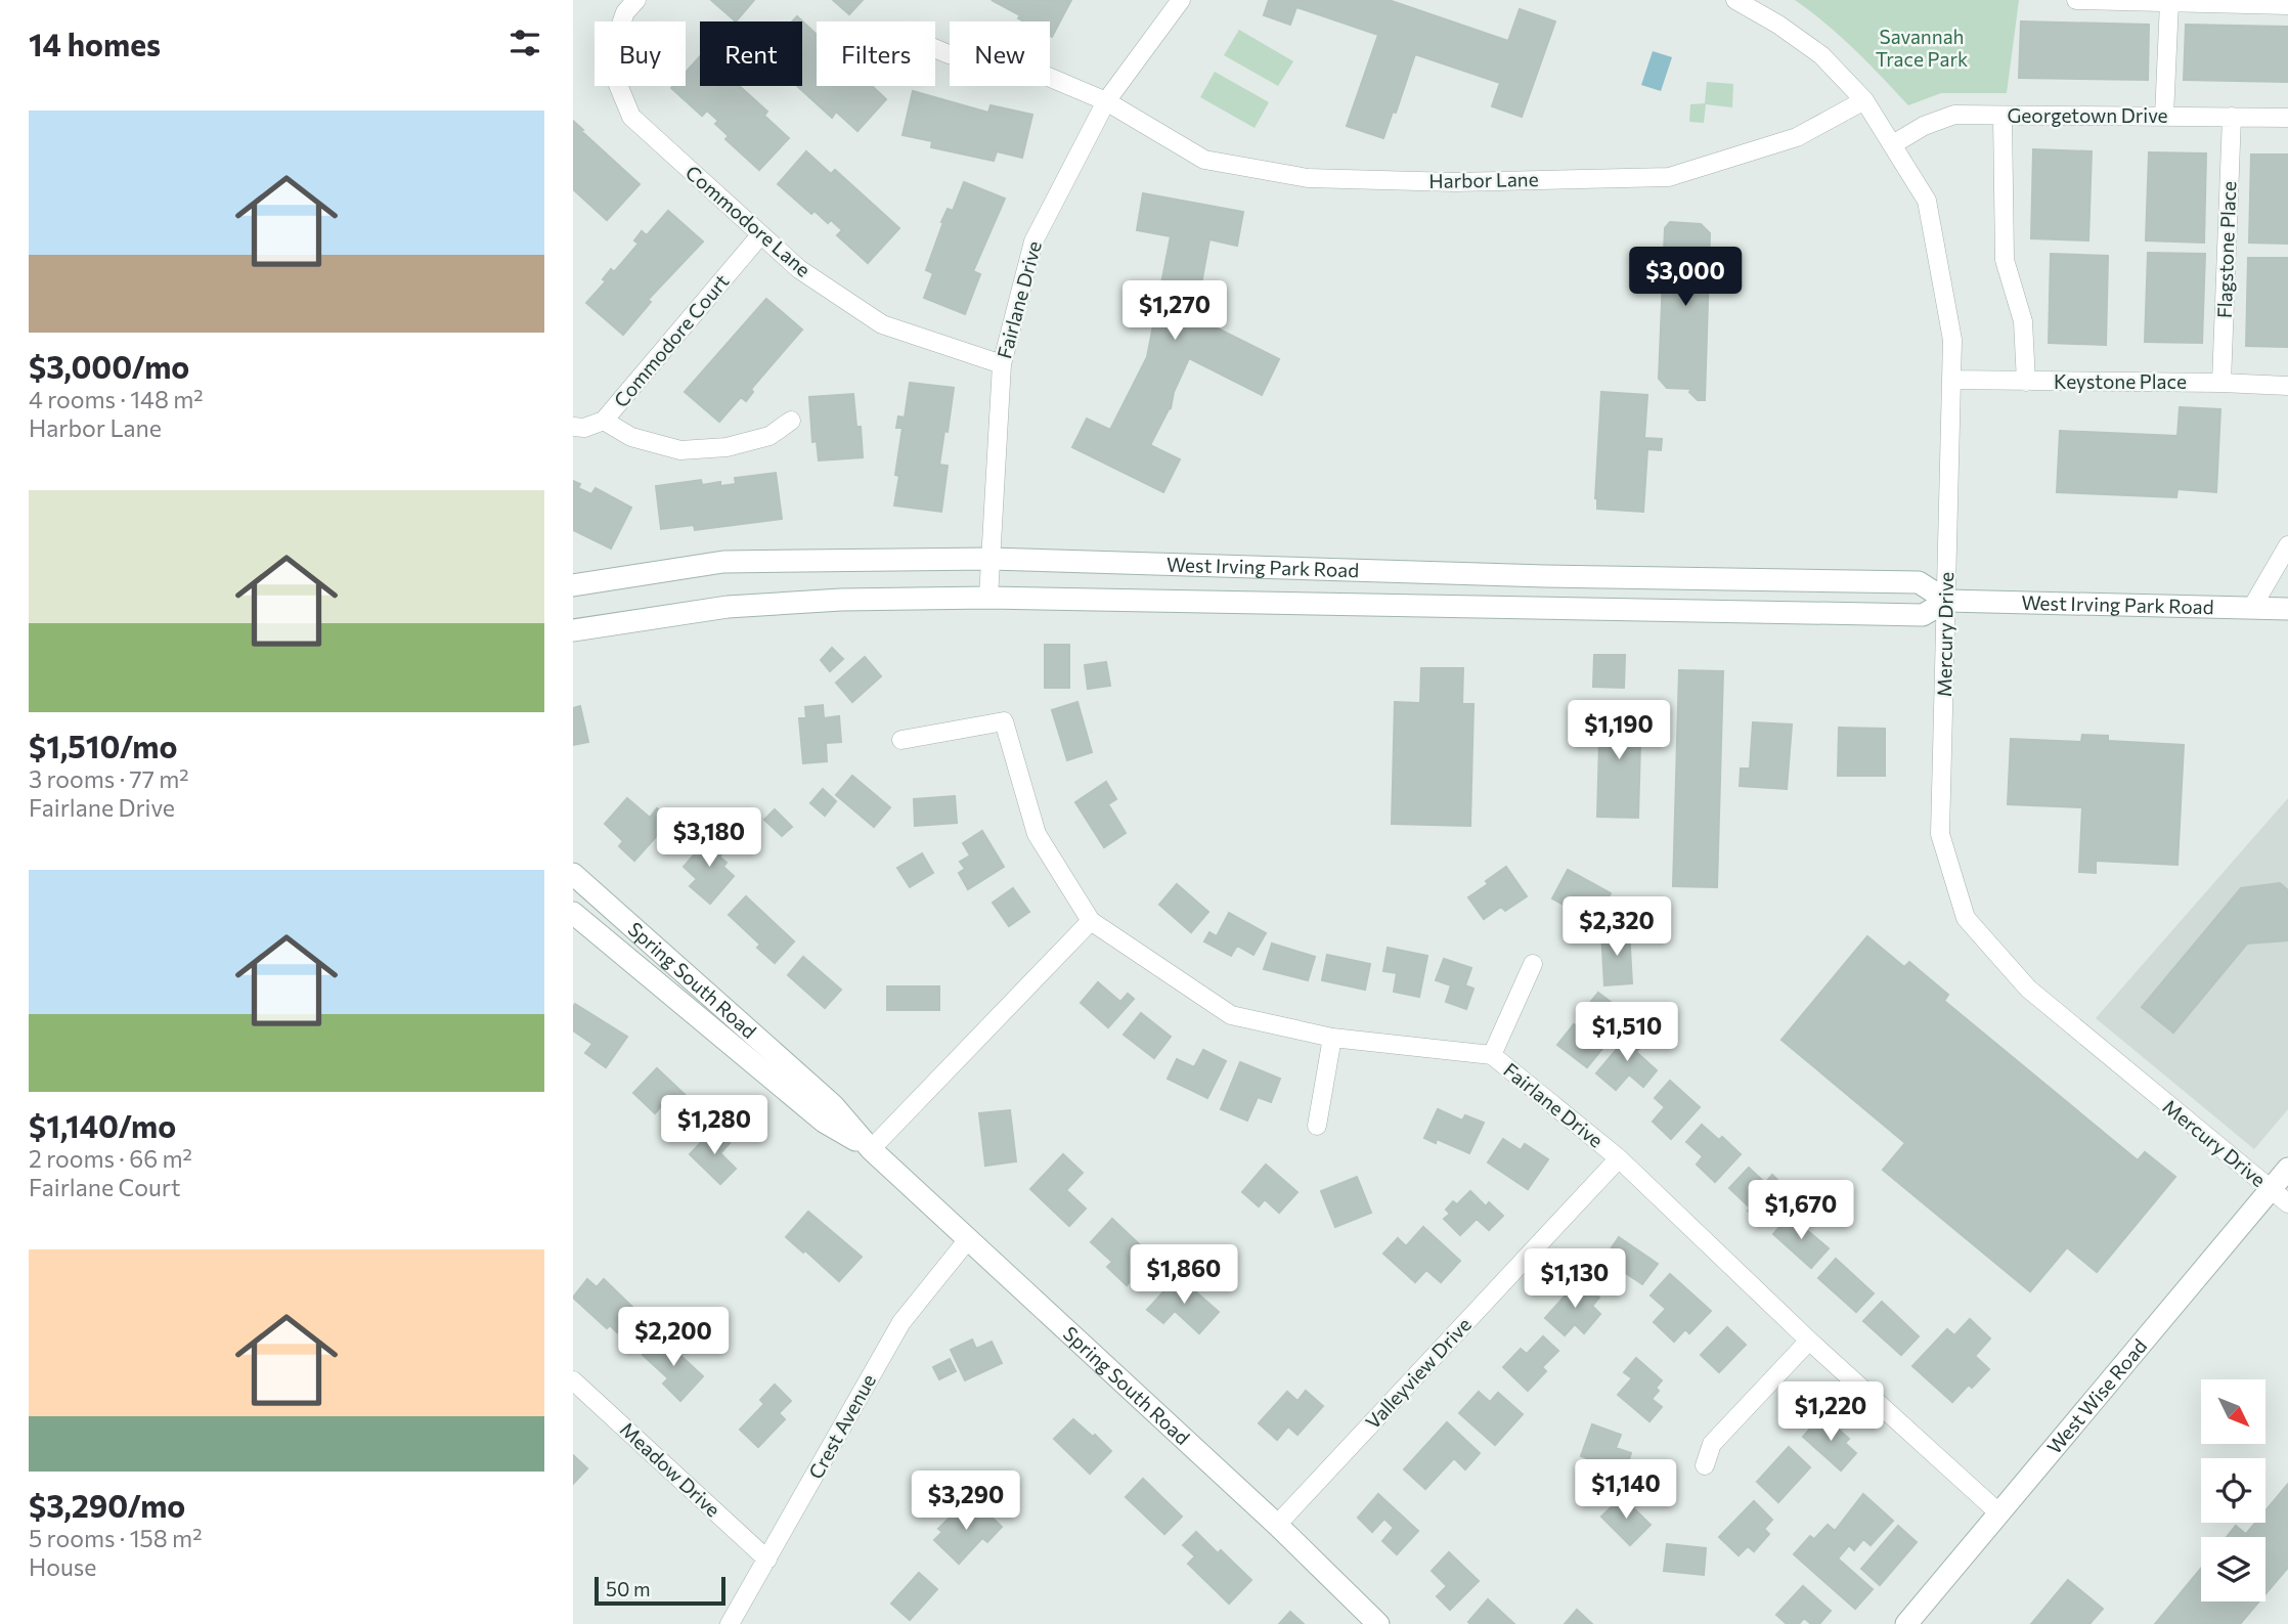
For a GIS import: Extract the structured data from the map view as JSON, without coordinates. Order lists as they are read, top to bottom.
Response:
{
  "streets": {
    "main road": ["West Irving Park Road", "Spring South Road", "West Wise Road"],
    "street": [
      "Georgetown Drive",
      "Harbor Lane",
      "Commodore Lane",
      "Flagstone Place",
      "Fairlane Drive",
      "Commodore Court",
      "Keystone Place",
      "Mercury Drive",
      "Valleyview Drive",
      "Crest Avenue",
      "Meadow Drive"
    ]
  },
  "crossings": [
    ["Georgetown Drive", "Flagstone Place"],
    ["Georgetown Drive", "Mercury Drive"],
    ["Harbor Lane", "Fairlane Drive"],
    ["Harbor Lane", "Mercury Drive"],
    ["Commodore Lane", "Fairlane Drive"],
    ["Commodore Lane", "Commodore Court"],
    ["Flagstone Place", "Keystone Place"],
    ["Fairlane Drive", "West Irving Park Road"],
    ["Fairlane Drive", "Valleyview Drive"],
    ["Fairlane Drive", "West Wise Road"],
    ["Keystone Place", "Mercury Drive"],
    ["West Irving Park Road", "Mercury Drive"],
    ["Mercury Drive", "West Wise Road"],
    ["Spring South Road", "Valleyview Drive"],
    ["Spring South Road", "Crest Avenue"],
    ["Crest Avenue", "Meadow Drive"]
  ],
  "parks": ["Savannah Trace Park"],
  "scale_bar": "50 m",
  "north": "bottom right",
  "page": {
    "heading": "14 homes",
    "chip": [
      "Buy",
      "Rent",
      "Filters",
      "New"
    ],
    "list": [
      {
        "name": "$3,000/mo",
        "note": "4 rooms · 148 m² · Harbor Lane"
      },
      {
        "name": "$1,510/mo",
        "note": "3 rooms · 77 m² · Fairlane Drive"
      },
      {
        "name": "$1,140/mo",
        "note": "2 rooms · 66 m² · Fairlane Court"
      },
      {
        "name": "$3,290/mo",
        "note": "5 rooms · 158 m² · House"
      }
    ],
    "price": [
      "$3,000",
      "$1,270",
      "$1,190",
      "$3,180",
      "$2,320",
      "$1,510",
      "$1,280",
      "$1,670",
      "$1,860",
      "$1,130",
      "$2,200",
      "$1,220",
      "$1,140",
      "$3,290"
    ],
    "scale": "50 m"
  }
}
